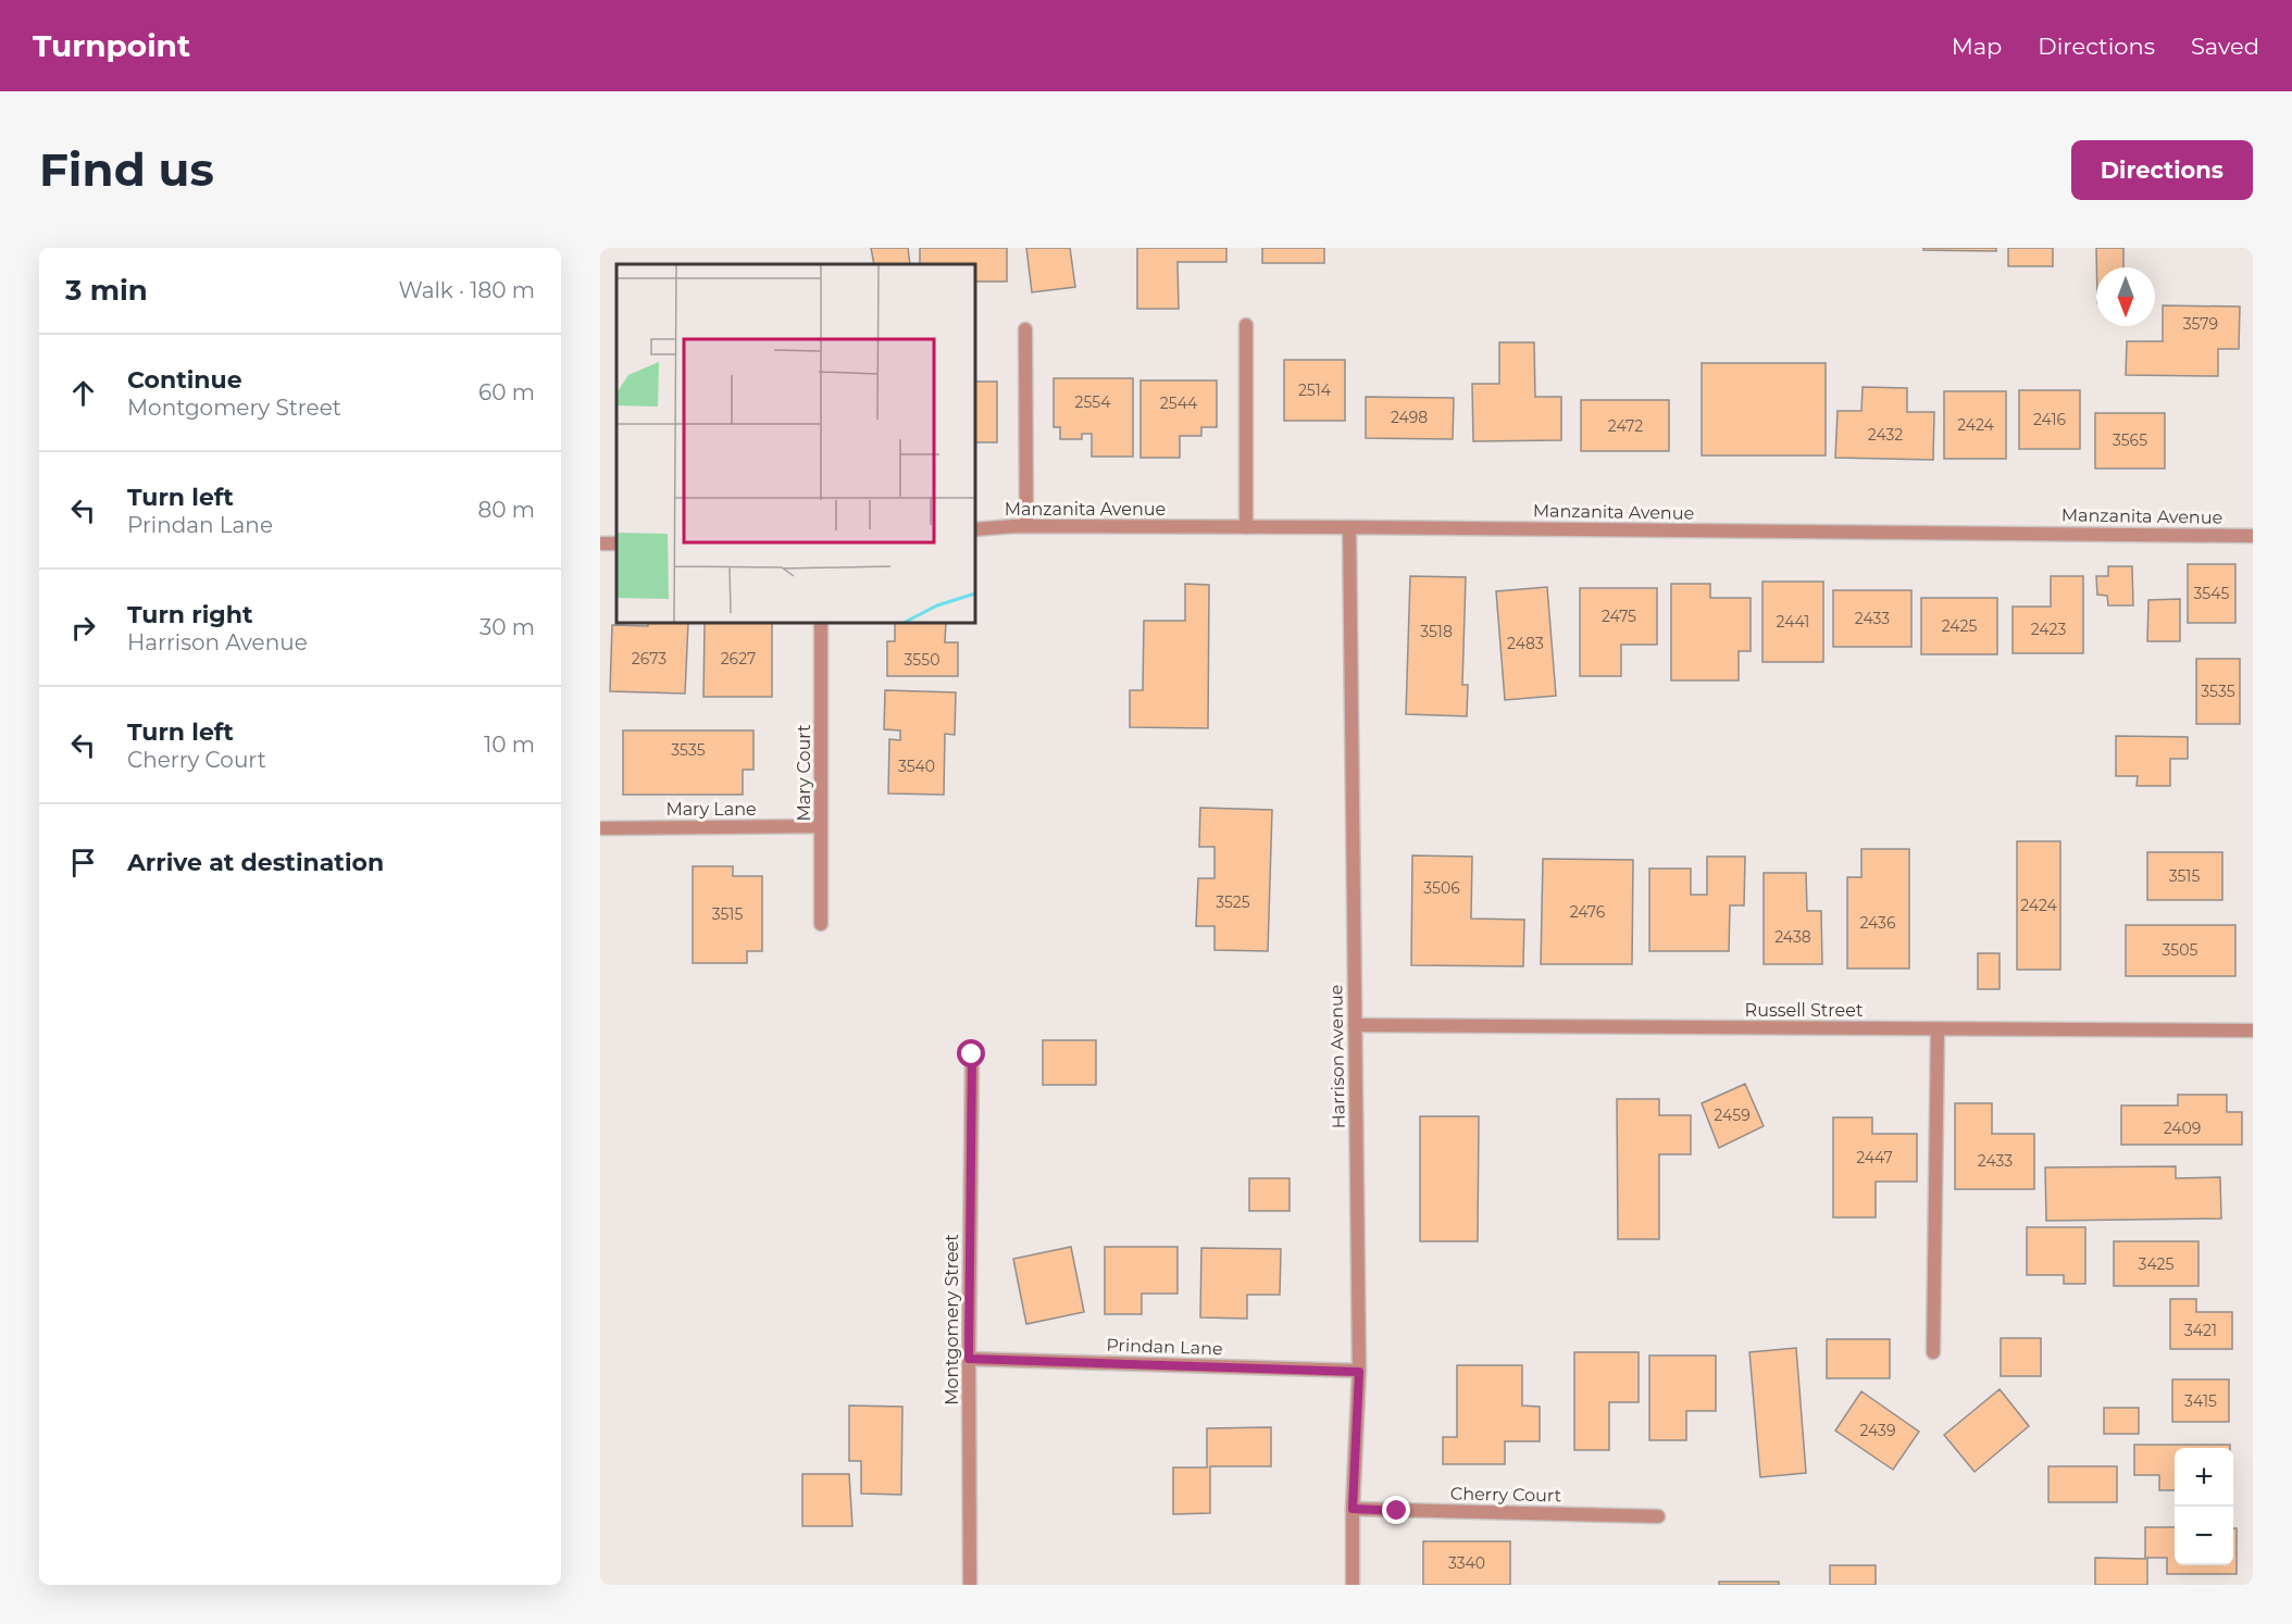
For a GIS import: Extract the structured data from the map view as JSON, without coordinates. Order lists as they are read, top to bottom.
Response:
{
  "streets": {
    "street": [
      "Manzanita Avenue",
      "Mary Court",
      "Mary Lane",
      "Russell Street",
      "Harrison Avenue",
      "Montgomery Street",
      "Prindan Lane",
      "Cherry Court"
    ]
  },
  "crossings": [
    ["Manzanita Avenue", "Harrison Avenue"],
    ["Mary Court", "Mary Lane"],
    ["Russell Street", "Harrison Avenue"],
    ["Harrison Avenue", "Prindan Lane"],
    ["Harrison Avenue", "Cherry Court"],
    ["Montgomery Street", "Prindan Lane"]
  ],
  "house_numbers": [
    "3579",
    "2514",
    "2554",
    "2544",
    "2498",
    "2416",
    "2424",
    "2472",
    "2432",
    "3565",
    "3545",
    "2475",
    "2433",
    "2441",
    "2425",
    "2423",
    "3518",
    "2483",
    "2673",
    "2627",
    "3550",
    "3535",
    "3535",
    "3540",
    "3515",
    "3506",
    "3525",
    "2424",
    "2476",
    "3515",
    "2436",
    "2438",
    "3505",
    "2459",
    "2409",
    "2447",
    "2433",
    "3425",
    "3421",
    "3415",
    "2439",
    "3340"
  ],
  "north": "bottom",
  "page": {
    "header": "Turnpoint",
    "nav": ["Map", "Directions", "Saved"],
    "buttons": "Directions",
    "title": "Find us",
    "heading": ["3 min", "Walk · 180 m"],
    "list": [
      ["Continue", "Montgomery Street", "60 m"],
      ["Turn left", "Prindan Lane", "80 m"],
      ["Turn right", "Harrison Avenue", "30 m"],
      ["Turn left", "Cherry Court", "10 m"],
      "Arrive at destination"
    ],
    "map_buttons": ["+", "−"]
  }
}
